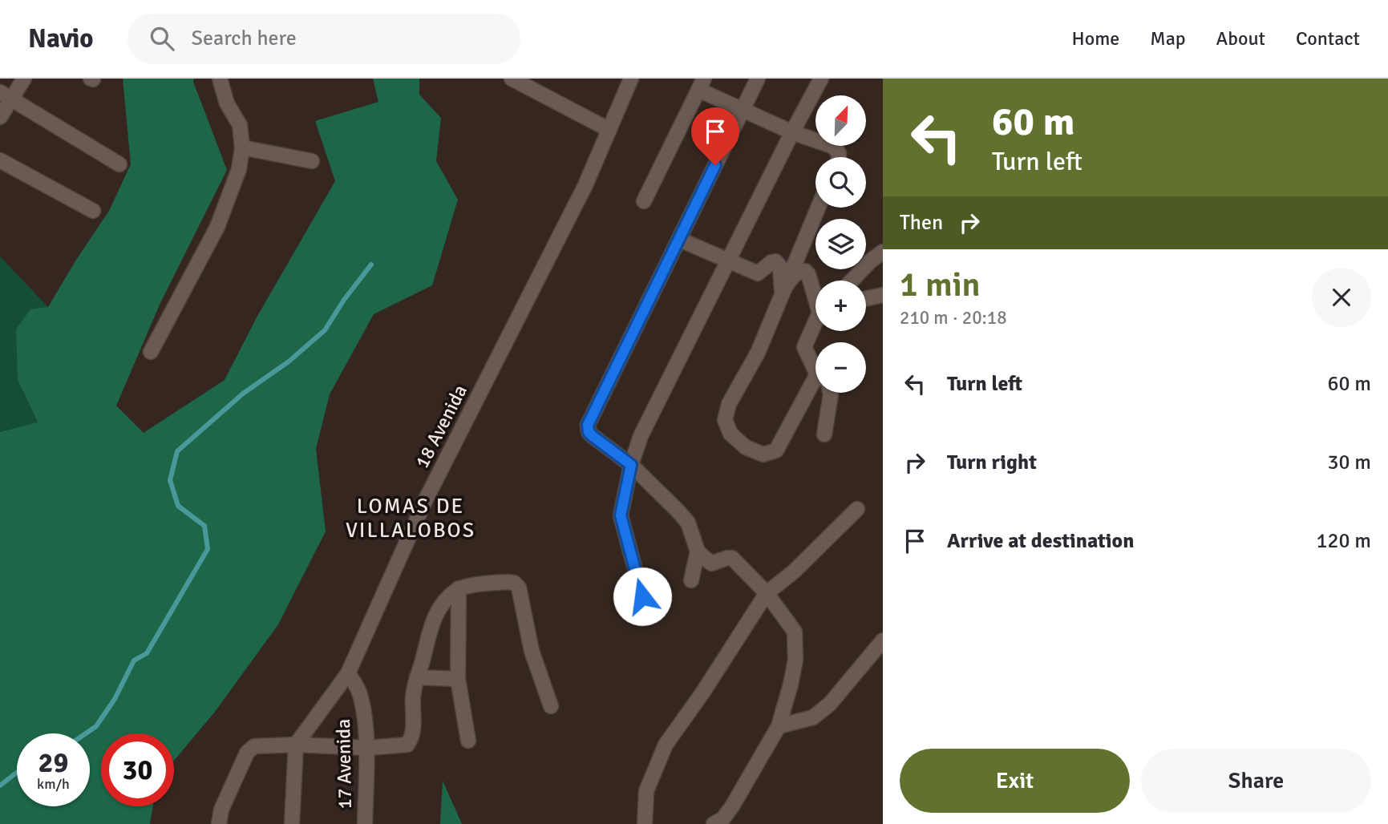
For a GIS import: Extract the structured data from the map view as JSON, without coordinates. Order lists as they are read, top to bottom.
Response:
{
  "streets": {
    "street": ["18 Avenida", "17 Avenida"]
  },
  "crossings": [
    ["18 Avenida", "17 Avenida"]
  ],
  "districts": ["LOMAS DE VILLALOBOS"],
  "north": "top right",
  "page": {
    "header": "Navio",
    "search": "Search here",
    "nav": [
      "Home",
      "Map",
      "About",
      "Contact"
    ],
    "turn": ["60 m", "Turn left"],
    "map_buttons": ["+", "−"],
    "then": "Then",
    "heading": ["1 min", "210 m · 20:18"],
    "list": [
      {
        "name": "Turn left",
        "value": "60 m"
      },
      {
        "name": "Turn right",
        "value": "30 m"
      },
      {
        "name": "Arrive at destination",
        "value": "120 m"
      }
    ],
    "speed": "29 km/h",
    "limit": "30",
    "buttons": ["Exit", "Share"]
  }
}
